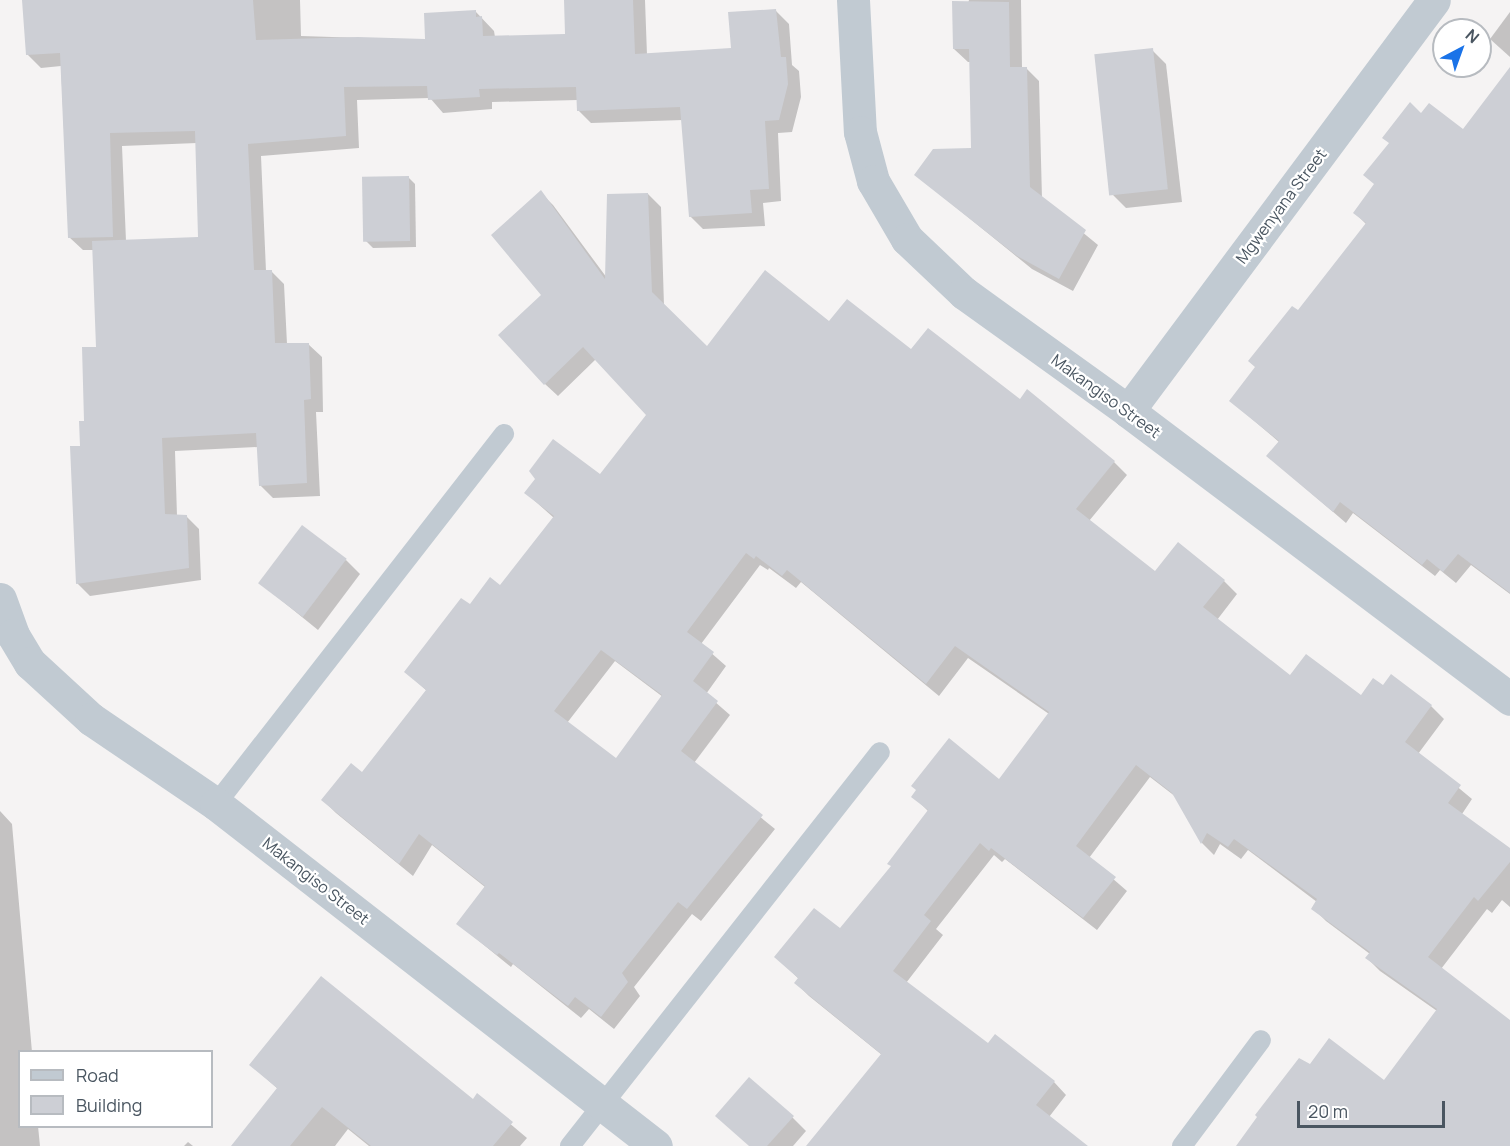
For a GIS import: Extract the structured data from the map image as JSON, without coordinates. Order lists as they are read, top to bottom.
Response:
{
  "streets": {
    "street": ["Mgwenyana Street", "Makangiso Street"]
  },
  "crossings": [
    ["Mgwenyana Street", "Makangiso Street"]
  ],
  "legend": ["Road", "Building"],
  "scale_bar": "20 m",
  "north": "top right"
}
